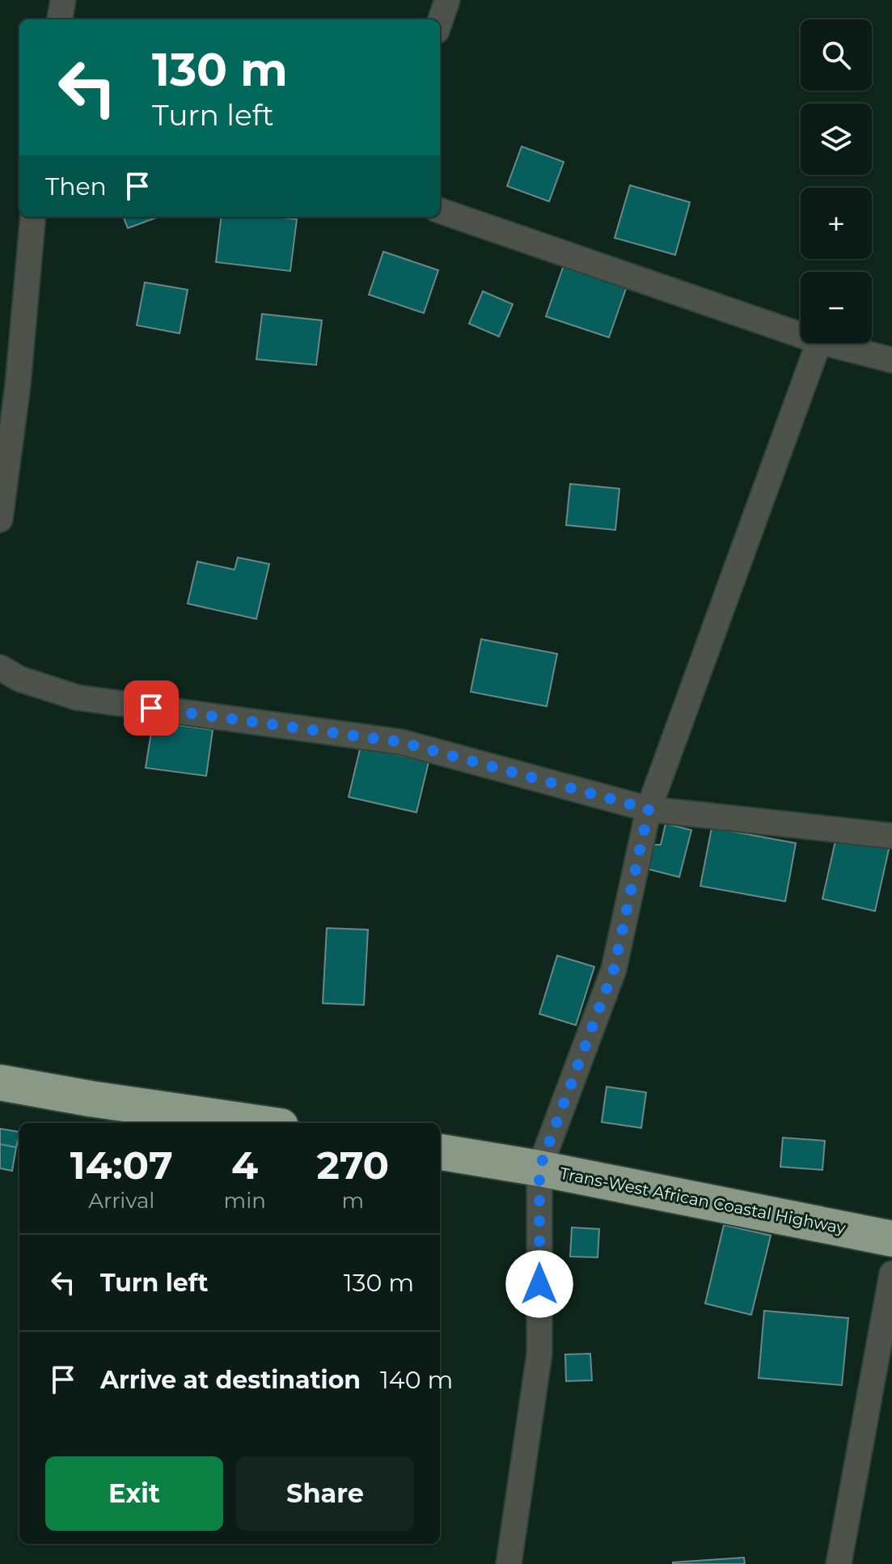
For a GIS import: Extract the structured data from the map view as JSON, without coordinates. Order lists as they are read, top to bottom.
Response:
{
  "streets": {
    "highway": ["Trans-West African Coastal Highway"]
  },
  "page": {
    "map_buttons": ["+", "−"],
    "turn": ["130 m", "Turn left"],
    "then": "Then",
    "eta": [
      "14:07",
      "Arrival",
      "4",
      "min",
      "270",
      "m"
    ],
    "list": [
      {
        "name": "Turn left",
        "value": "130 m"
      },
      {
        "name": "Arrive at destination",
        "value": "140 m"
      }
    ],
    "buttons": ["Exit", "Share"]
  }
}
